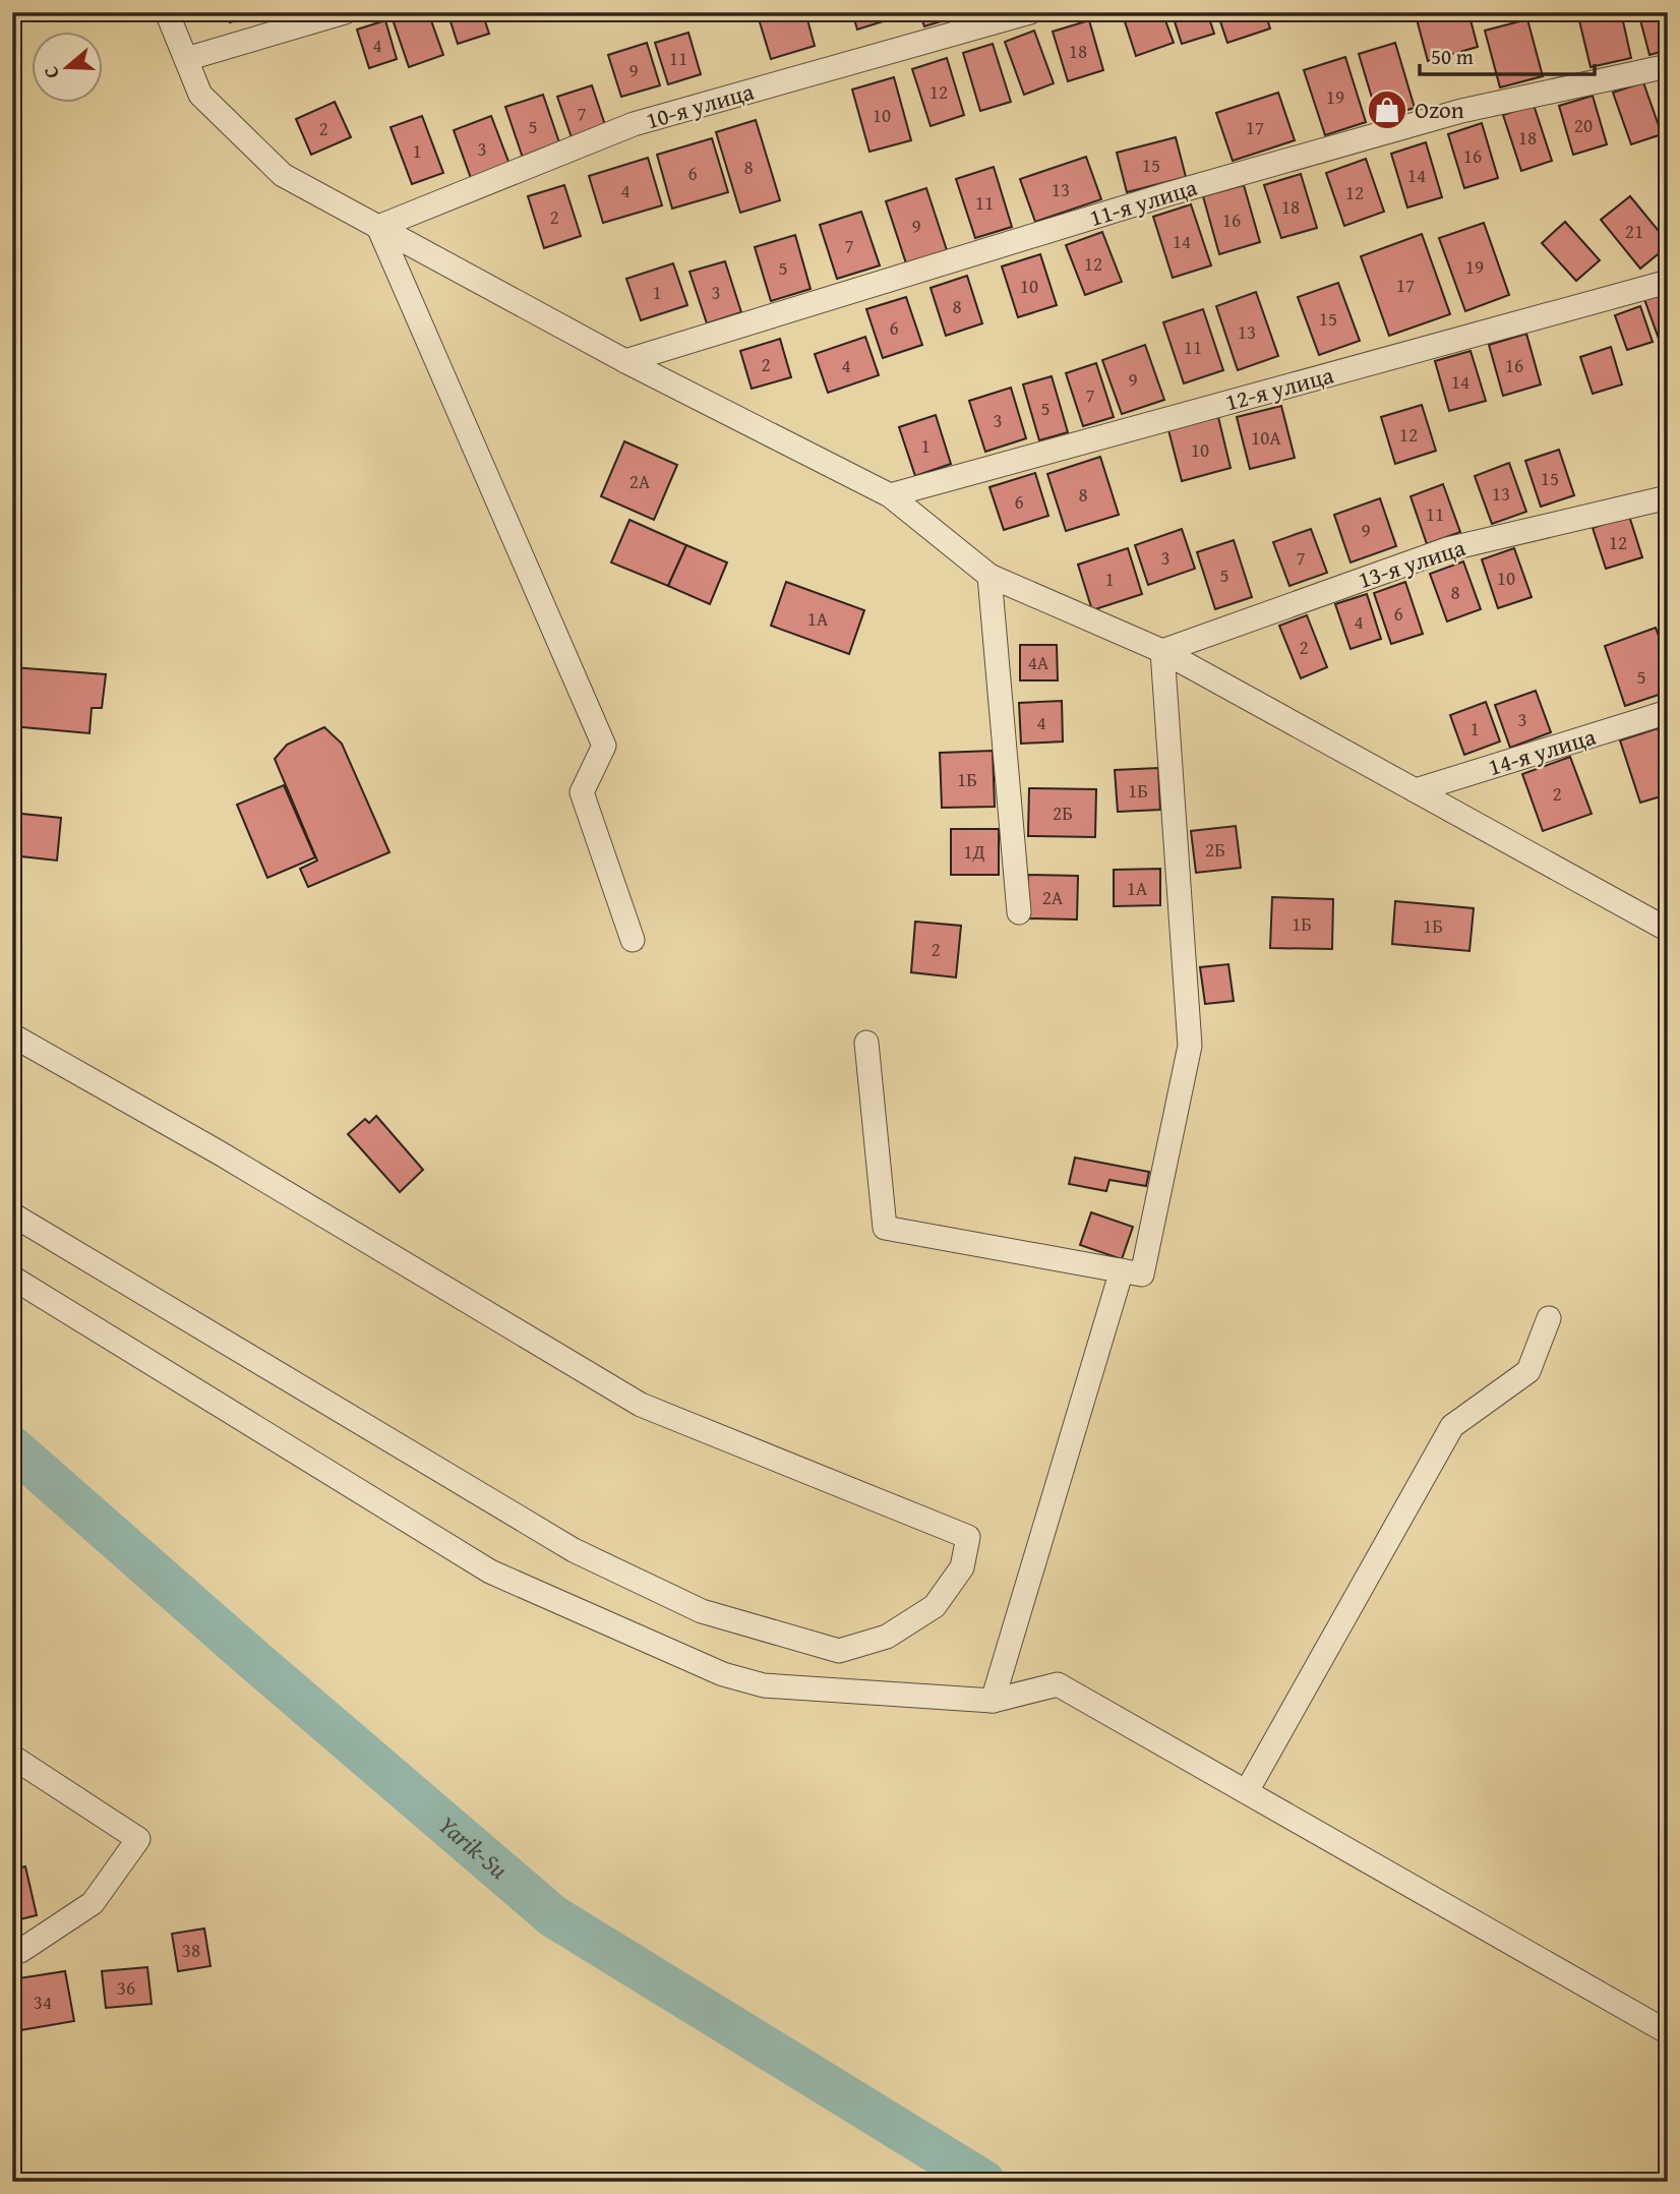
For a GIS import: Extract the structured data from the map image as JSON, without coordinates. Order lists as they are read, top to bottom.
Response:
{
  "streets": {
    "street": [
      "10-я улица",
      "11-я улица",
      "12-я улица",
      "13-я улица",
      "14-я улица"
    ]
  },
  "water": ["Yarik-Su"],
  "places": {
    "shop": ["Ozon"]
  },
  "house_numbers": [
    "4",
    "18",
    "11",
    "9",
    "12",
    "19",
    "7",
    "10",
    "20",
    "5",
    "17",
    "2",
    "18",
    "3",
    "1",
    "16",
    "15",
    "8",
    "6",
    "14",
    "13",
    "4",
    "12",
    "11",
    "18",
    "2",
    "16",
    "9",
    "21",
    "14",
    "7",
    "12",
    "19",
    "5",
    "17",
    "10",
    "1",
    "3",
    "8",
    "15",
    "6",
    "13",
    "11",
    "2",
    "4",
    "16",
    "9",
    "14",
    "7",
    "5",
    "3",
    "12",
    "10А",
    "1",
    "10",
    "15",
    "2А",
    "13",
    "8",
    "6",
    "11",
    "9",
    "12",
    "3",
    "7",
    "5",
    "10",
    "1",
    "8",
    "6",
    "1А",
    "4",
    "2",
    "4А",
    "5",
    "3",
    "4",
    "1",
    "1Б",
    "1Б",
    "2",
    "2Б",
    "2Б",
    "1Д",
    "1А",
    "2А",
    "1Б",
    "1Б",
    "2",
    "38",
    "36",
    "34"
  ],
  "scale_bar": "50 m",
  "north": "left"
}
